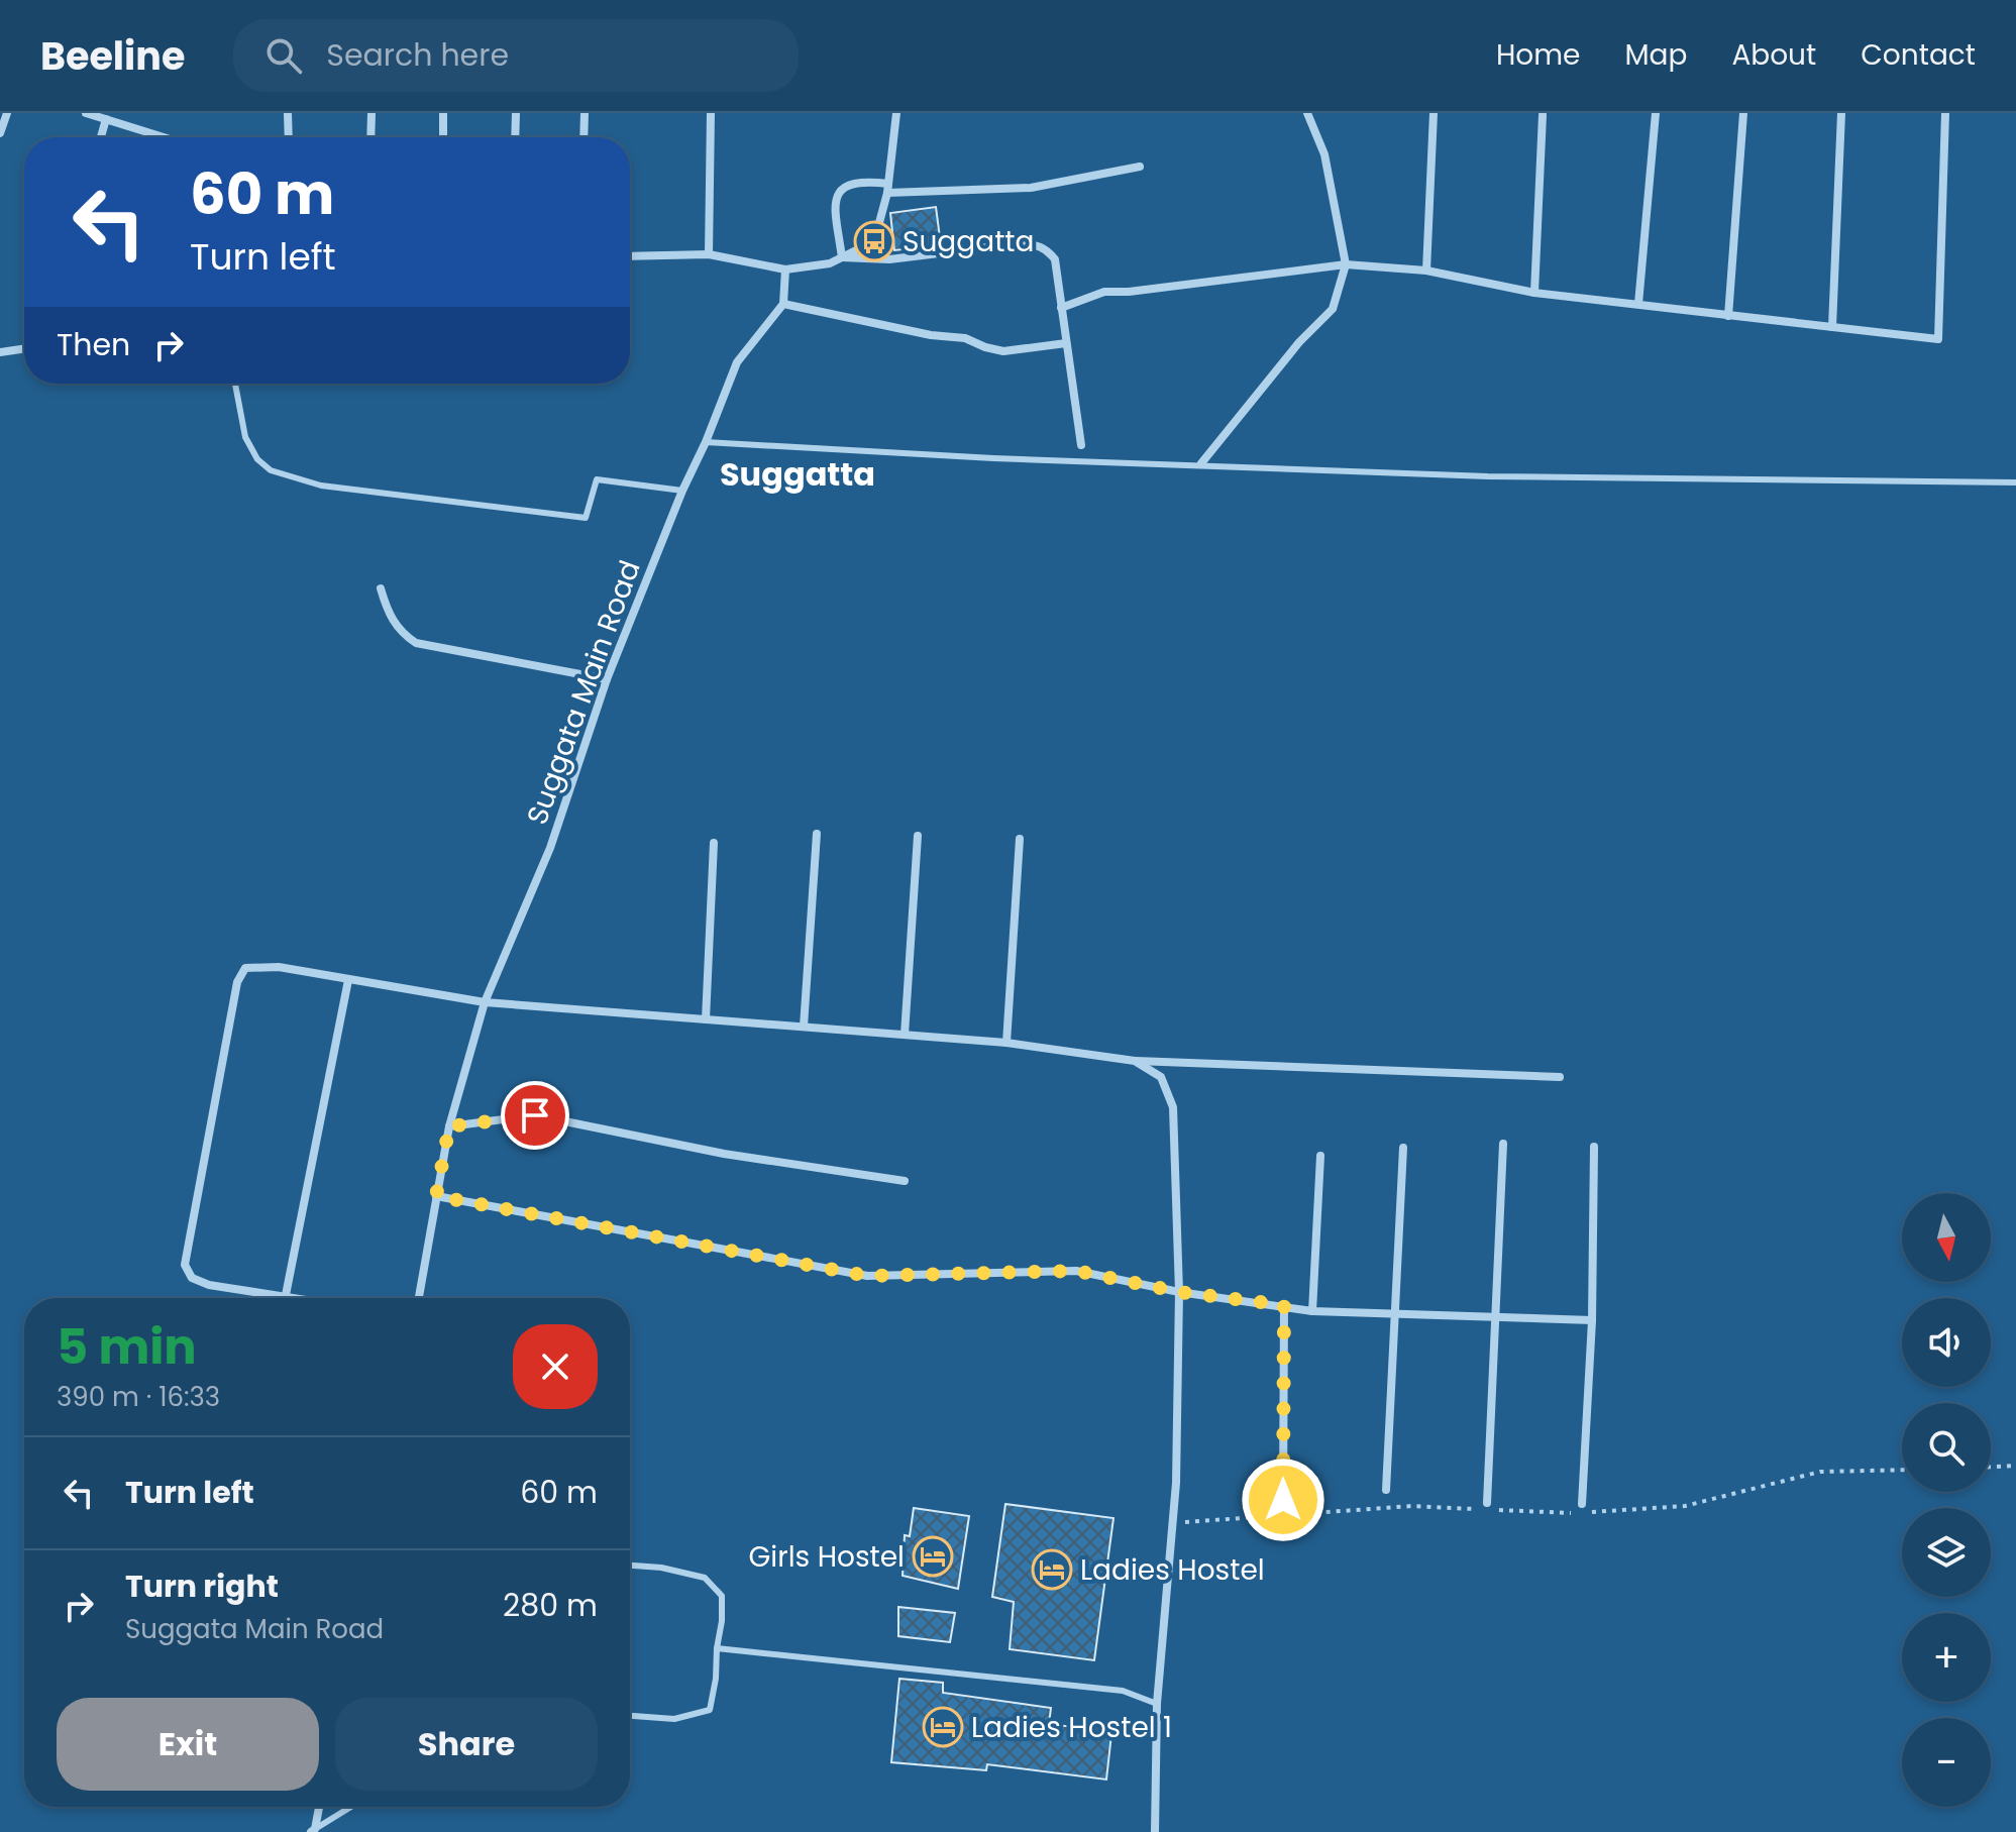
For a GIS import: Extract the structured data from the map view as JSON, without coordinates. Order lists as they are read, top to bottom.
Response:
{
  "streets": {
    "street": ["Suggata Main Road"]
  },
  "districts": ["Suggatta"],
  "places": {
    "bus stop": ["Suggatta"],
    "hotel": ["Girls Hostel", "Ladies Hostel", "Ladies Hostel 1"]
  },
  "north": "bottom",
  "page": {
    "header": "Beeline",
    "search": "Search here",
    "nav": [
      "Home",
      "Map",
      "About",
      "Contact"
    ],
    "turn": ["60 m", "Turn left"],
    "then": "Then",
    "map_buttons": ["+", "−"],
    "heading": ["5 min", "390 m · 16:33"],
    "list": [
      {
        "name": "Turn left",
        "value": "60 m"
      },
      {
        "name": "Turn right",
        "note": "Suggata Main Road",
        "value": "280 m"
      }
    ],
    "buttons": ["Exit", "Share"]
  }
}
